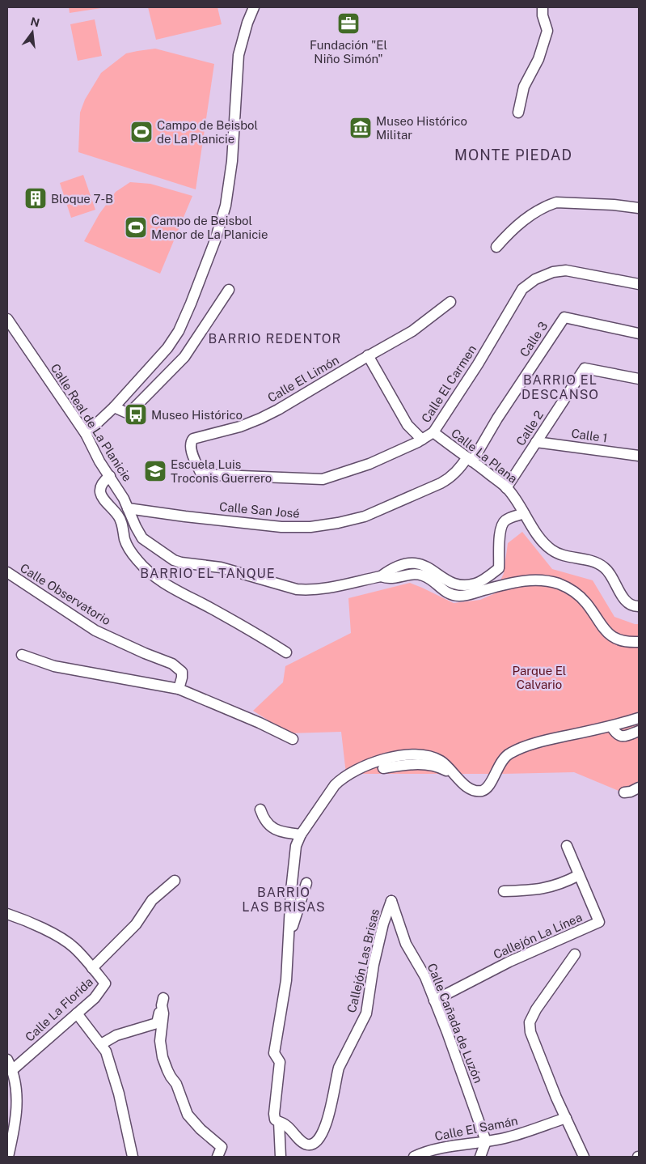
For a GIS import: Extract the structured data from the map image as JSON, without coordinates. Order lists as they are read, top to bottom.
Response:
{
  "streets": {
    "street": [
      "Calle 3",
      "Calle El Limón",
      "Calle El Carmen",
      "Calle Real de La Planicie",
      "Calle 2",
      "Calle 1",
      "Calle La Plana",
      "Calle San José",
      "Calle Observatorio",
      "Callejón La Línea",
      "Callejón Las Brisas",
      "Calle La Florida",
      "Calle Cañada de Luzón",
      "Calle El Samán"
    ]
  },
  "crossings": [
    ["Calle 3", "Calle La Plana"],
    ["Calle 3", "Calle San José"],
    ["Calle El Limón", "Calle El Carmen"],
    ["Calle El Carmen", "Calle La Plana"],
    ["Calle Real de La Planicie", "Calle La Plana"],
    ["Calle Real de La Planicie", "Calle San José"],
    ["Calle 2", "Calle 1"],
    ["Calle 2", "Calle La Plana"],
    ["Calle La Plana", "Calle San José"],
    ["Callejón La Línea", "Calle Cañada de Luzón"],
    ["Callejón Las Brisas", "Calle Cañada de Luzón"],
    ["Calle Cañada de Luzón", "Calle El Samán"]
  ],
  "districts": [
    "MONTE PIEDAD",
    "BARRIO REDENTOR",
    "BARRIO EL DESCANSO",
    "BARRIO EL TANQUE",
    "BARRIO LAS BRISAS"
  ],
  "parks": ["Parque El Calvario"],
  "places": {
    "office": ["Fundación \"El Niño Simón\""],
    "museum": ["Museo Histórico Militar"],
    "sports": ["Campo de Beisbol de La Planicie", "Campo de Beisbol Menor de La Planicie"],
    "building": ["Bloque 7-B"],
    "bus stop": ["Museo Histórico"],
    "school or university": ["Escuela Luis Troconis Guerrero"]
  },
  "north": "top"
}
